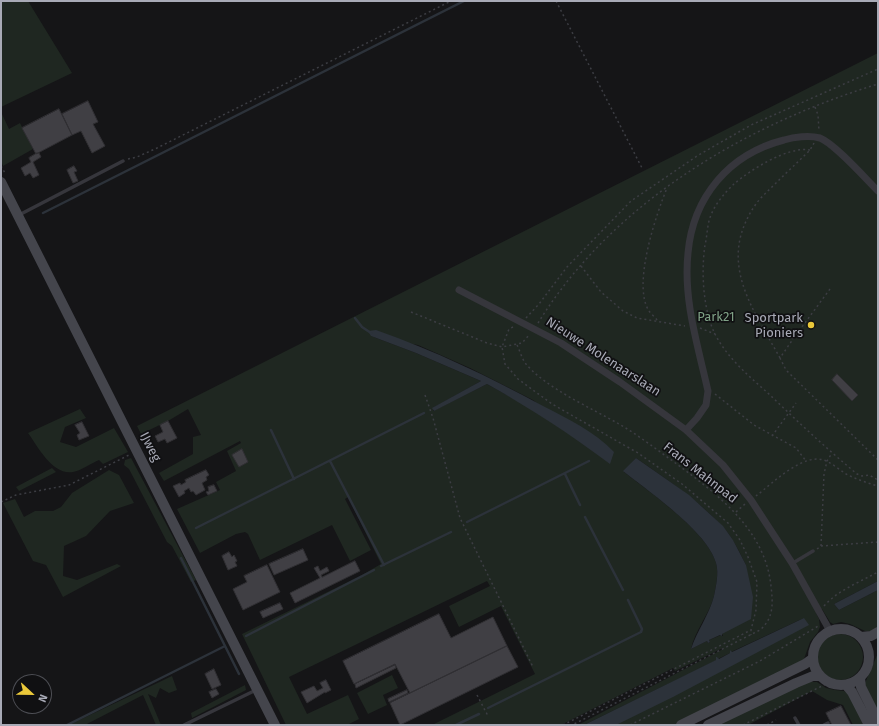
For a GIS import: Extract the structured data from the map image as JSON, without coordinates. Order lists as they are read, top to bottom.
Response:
{
  "streets": {
    "street": ["Nieuwe Molenaarslaan", "IJweg"],
    "path": ["Frans Mahnpad"]
  },
  "parks": ["Park21"],
  "places": ["Sportpark Pioniers"],
  "north": "right"
}
